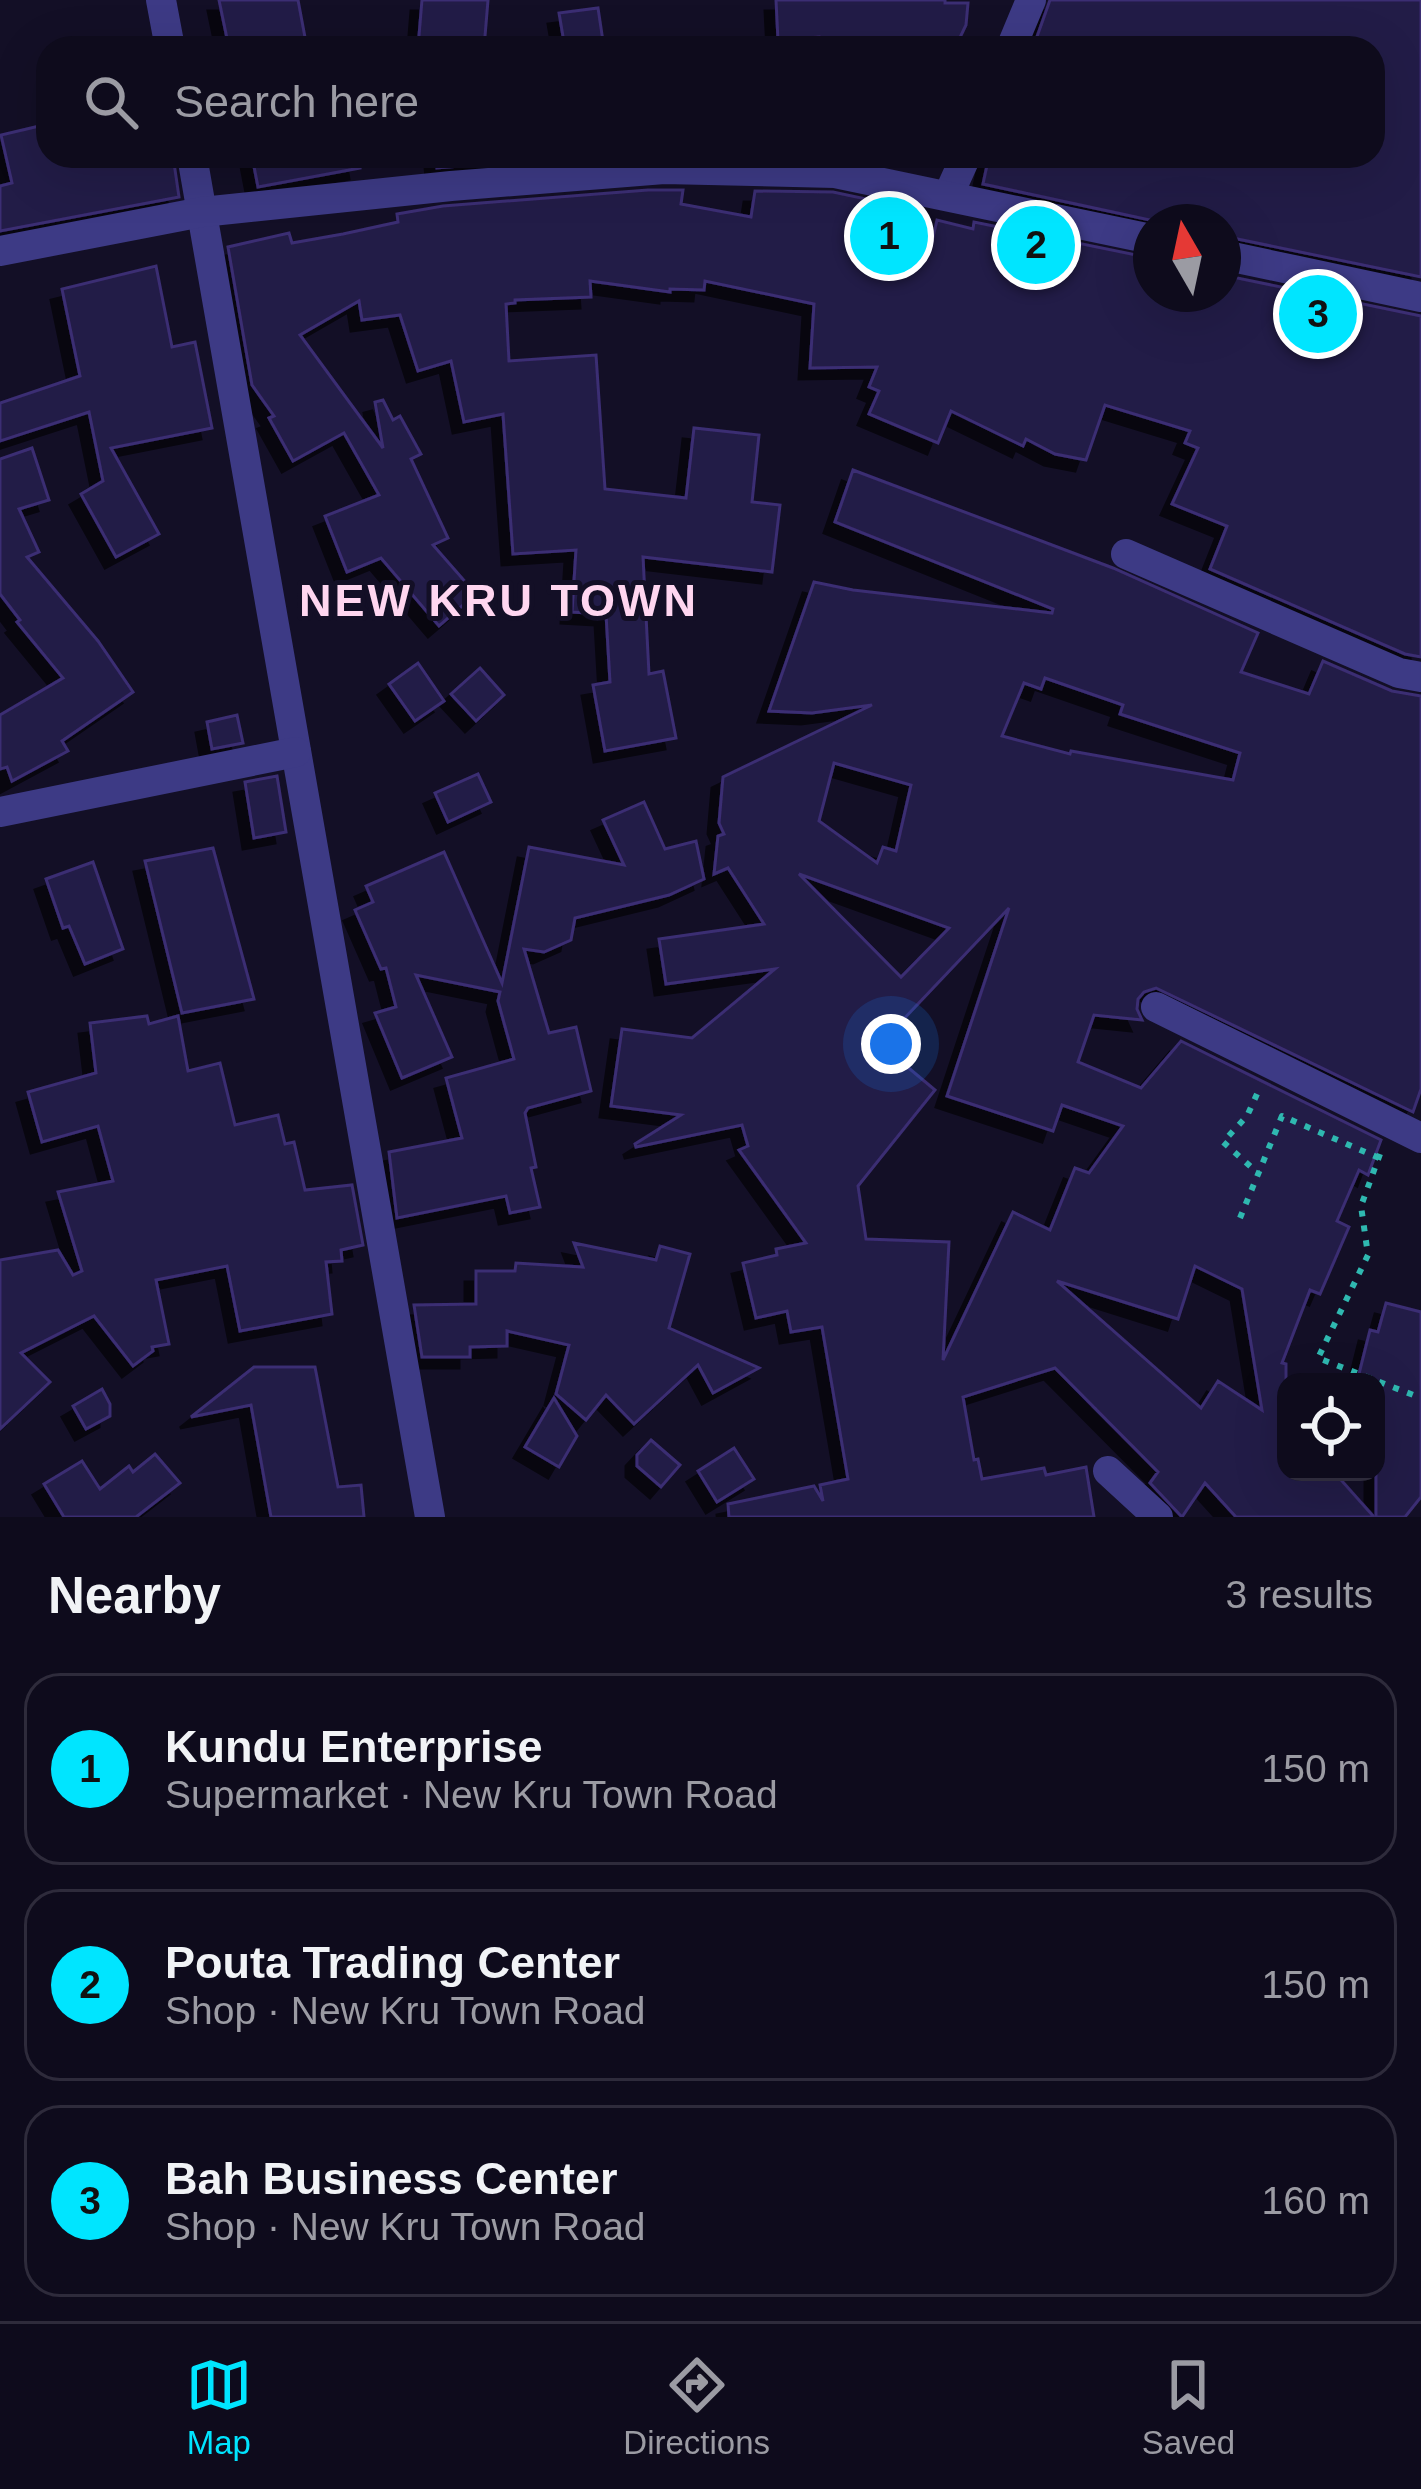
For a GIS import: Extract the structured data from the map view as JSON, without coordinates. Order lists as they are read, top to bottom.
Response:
{
  "districts": ["NEW KRU TOWN"],
  "north": "top",
  "page": {
    "search": "Search here",
    "pins": ["1", "2", "3"],
    "heading": ["Nearby", "3 results"],
    "list": [
      {
        "mark": "1",
        "name": "Kundu Enterprise",
        "note": "Supermarket · New Kru Town Road",
        "value": "150 m"
      },
      {
        "mark": "2",
        "name": "Pouta Trading Center",
        "note": "Shop · New Kru Town Road",
        "value": "150 m"
      },
      {
        "mark": "3",
        "name": "Bah Business Center",
        "note": "Shop · New Kru Town Road",
        "value": "160 m"
      }
    ],
    "nav": ["Map", "Directions", "Saved"]
  }
}
